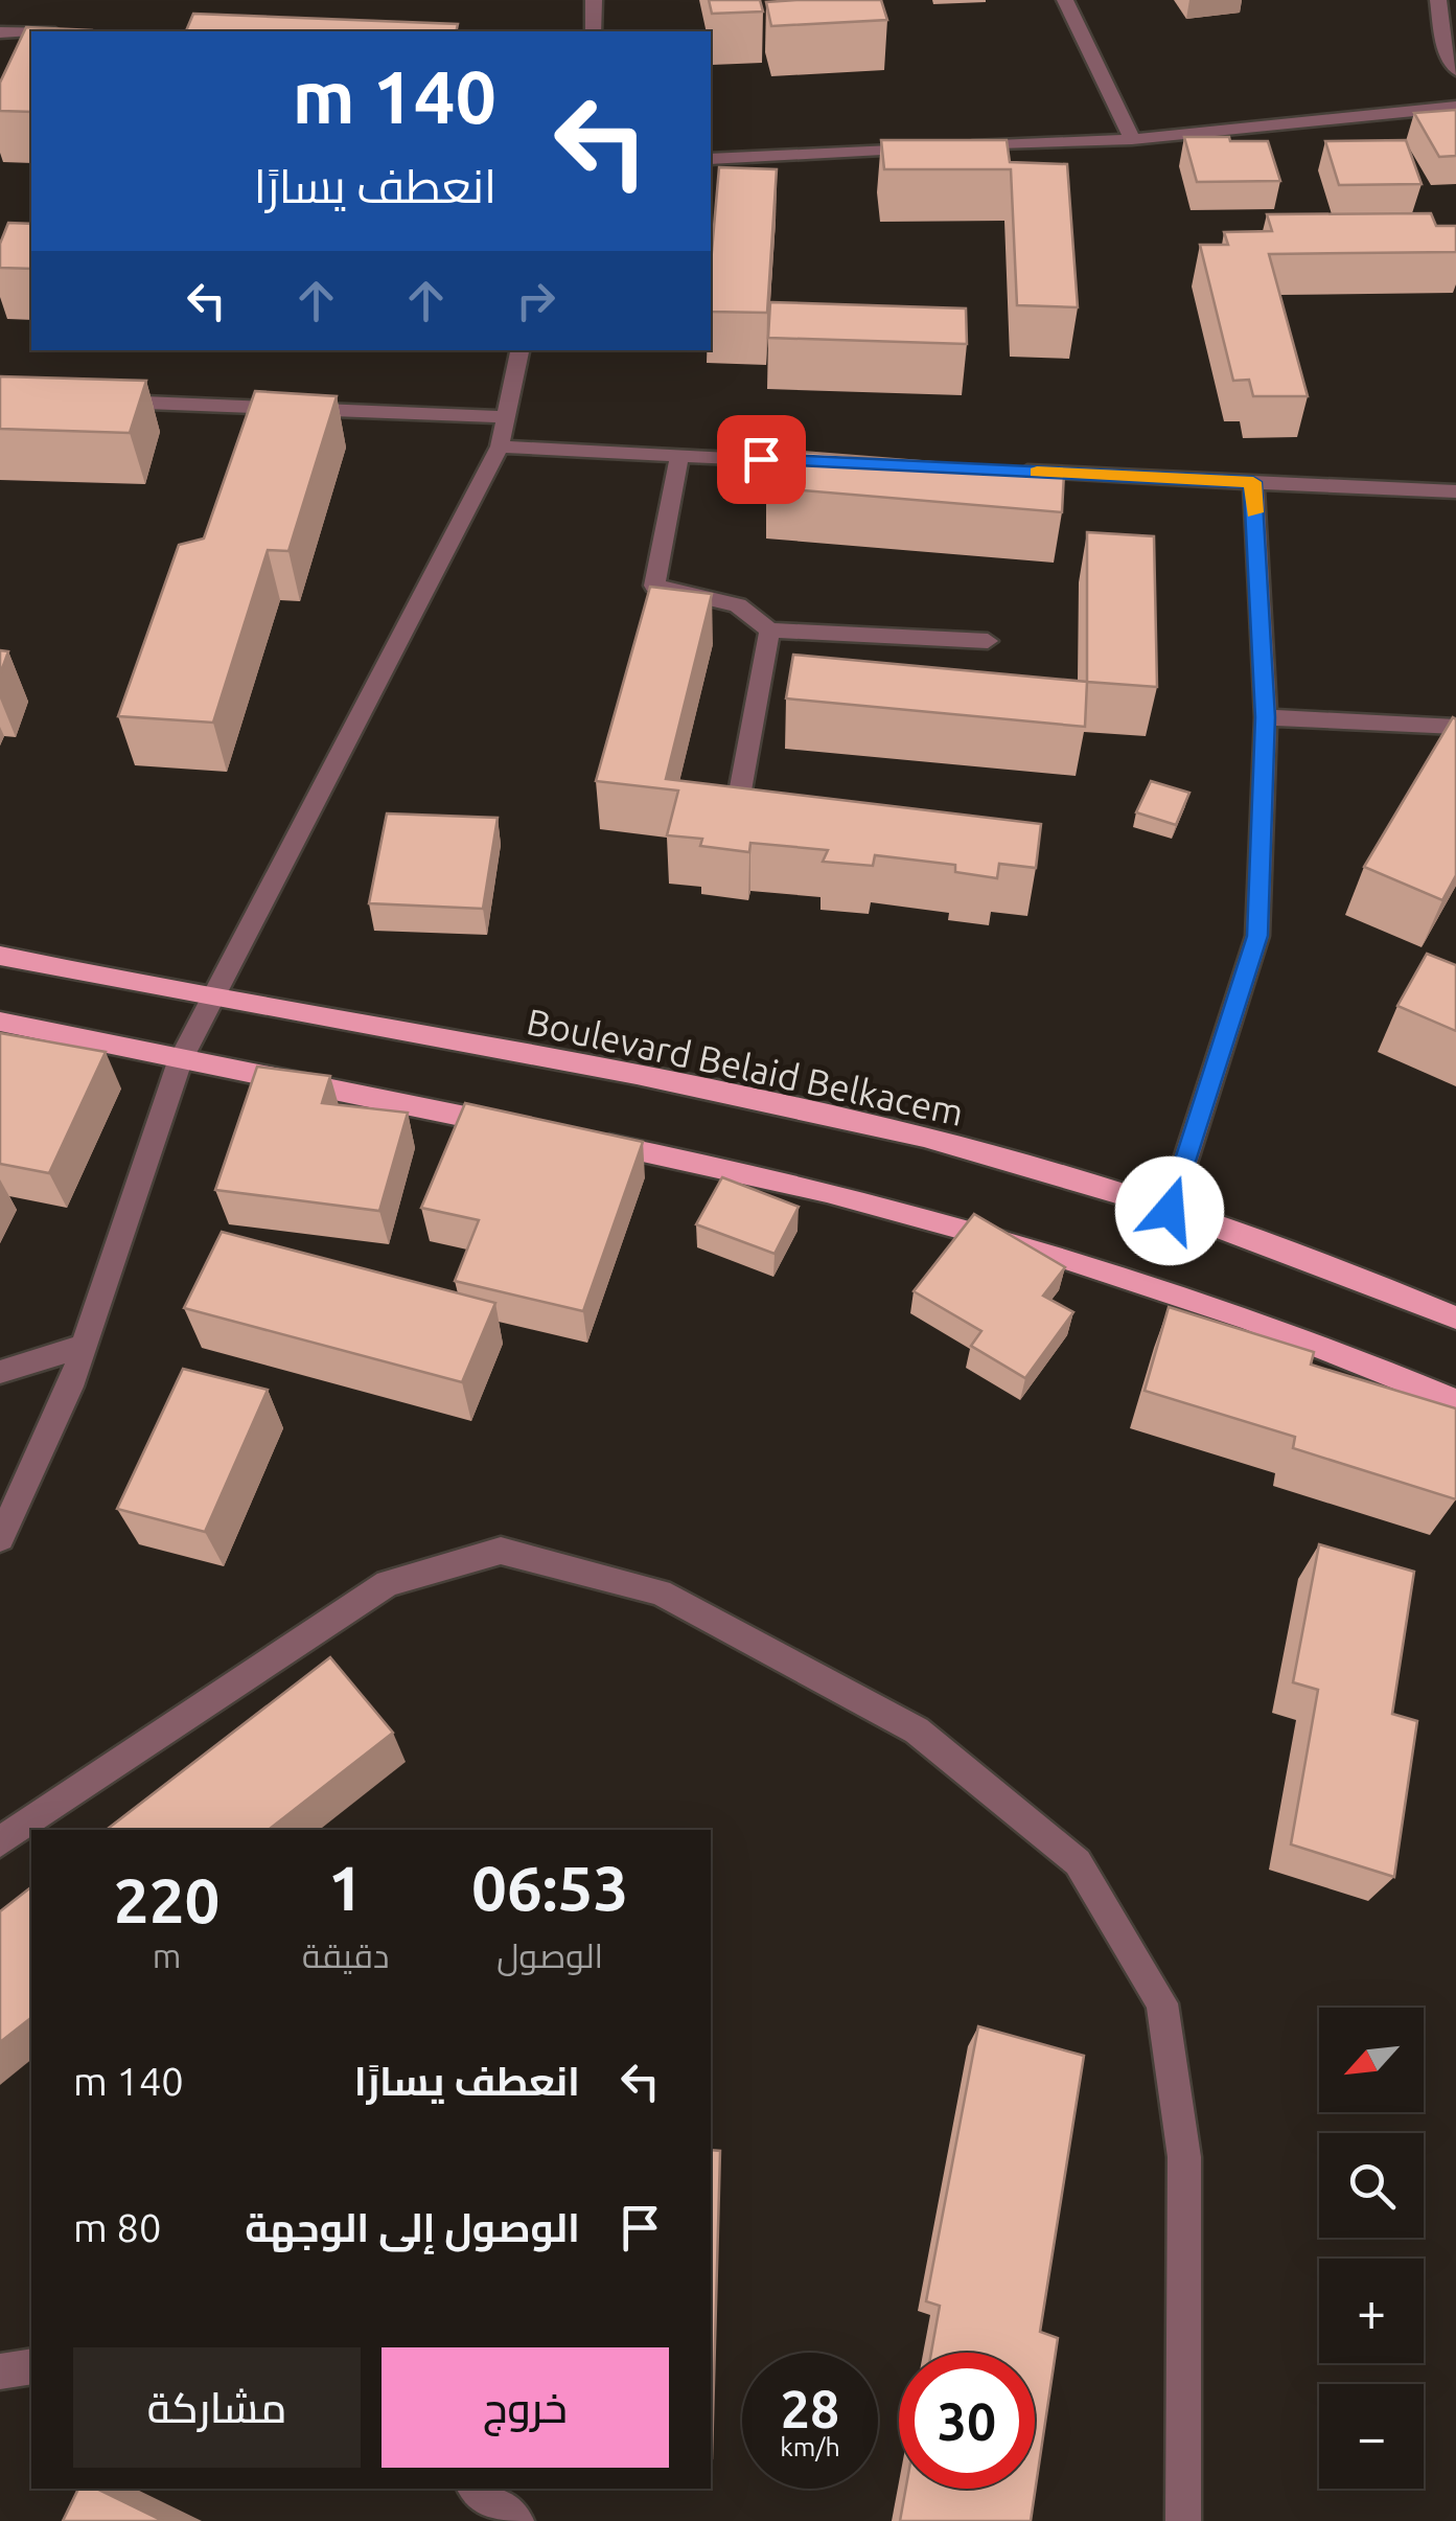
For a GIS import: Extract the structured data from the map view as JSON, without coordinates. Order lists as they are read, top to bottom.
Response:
{
  "streets": {
    "main road": ["Boulevard Belaid Belkacem"]
  },
  "north": "bottom left",
  "page": {
    "turn": ["140 m", "انعطف يسارًا"],
    "eta": [
      "06:53",
      "الوصول",
      "1",
      "دقيقة",
      "220",
      "m"
    ],
    "map_buttons": ["+", "−"],
    "list": [
      {
        "name": "انعطف يسارًا",
        "value": "140 m"
      },
      {
        "name": "الوصول إلى الوجهة",
        "value": "80 m"
      }
    ],
    "buttons": ["خروج", "مشاركة"],
    "speed": "28 km/h",
    "limit": "30"
  }
}
